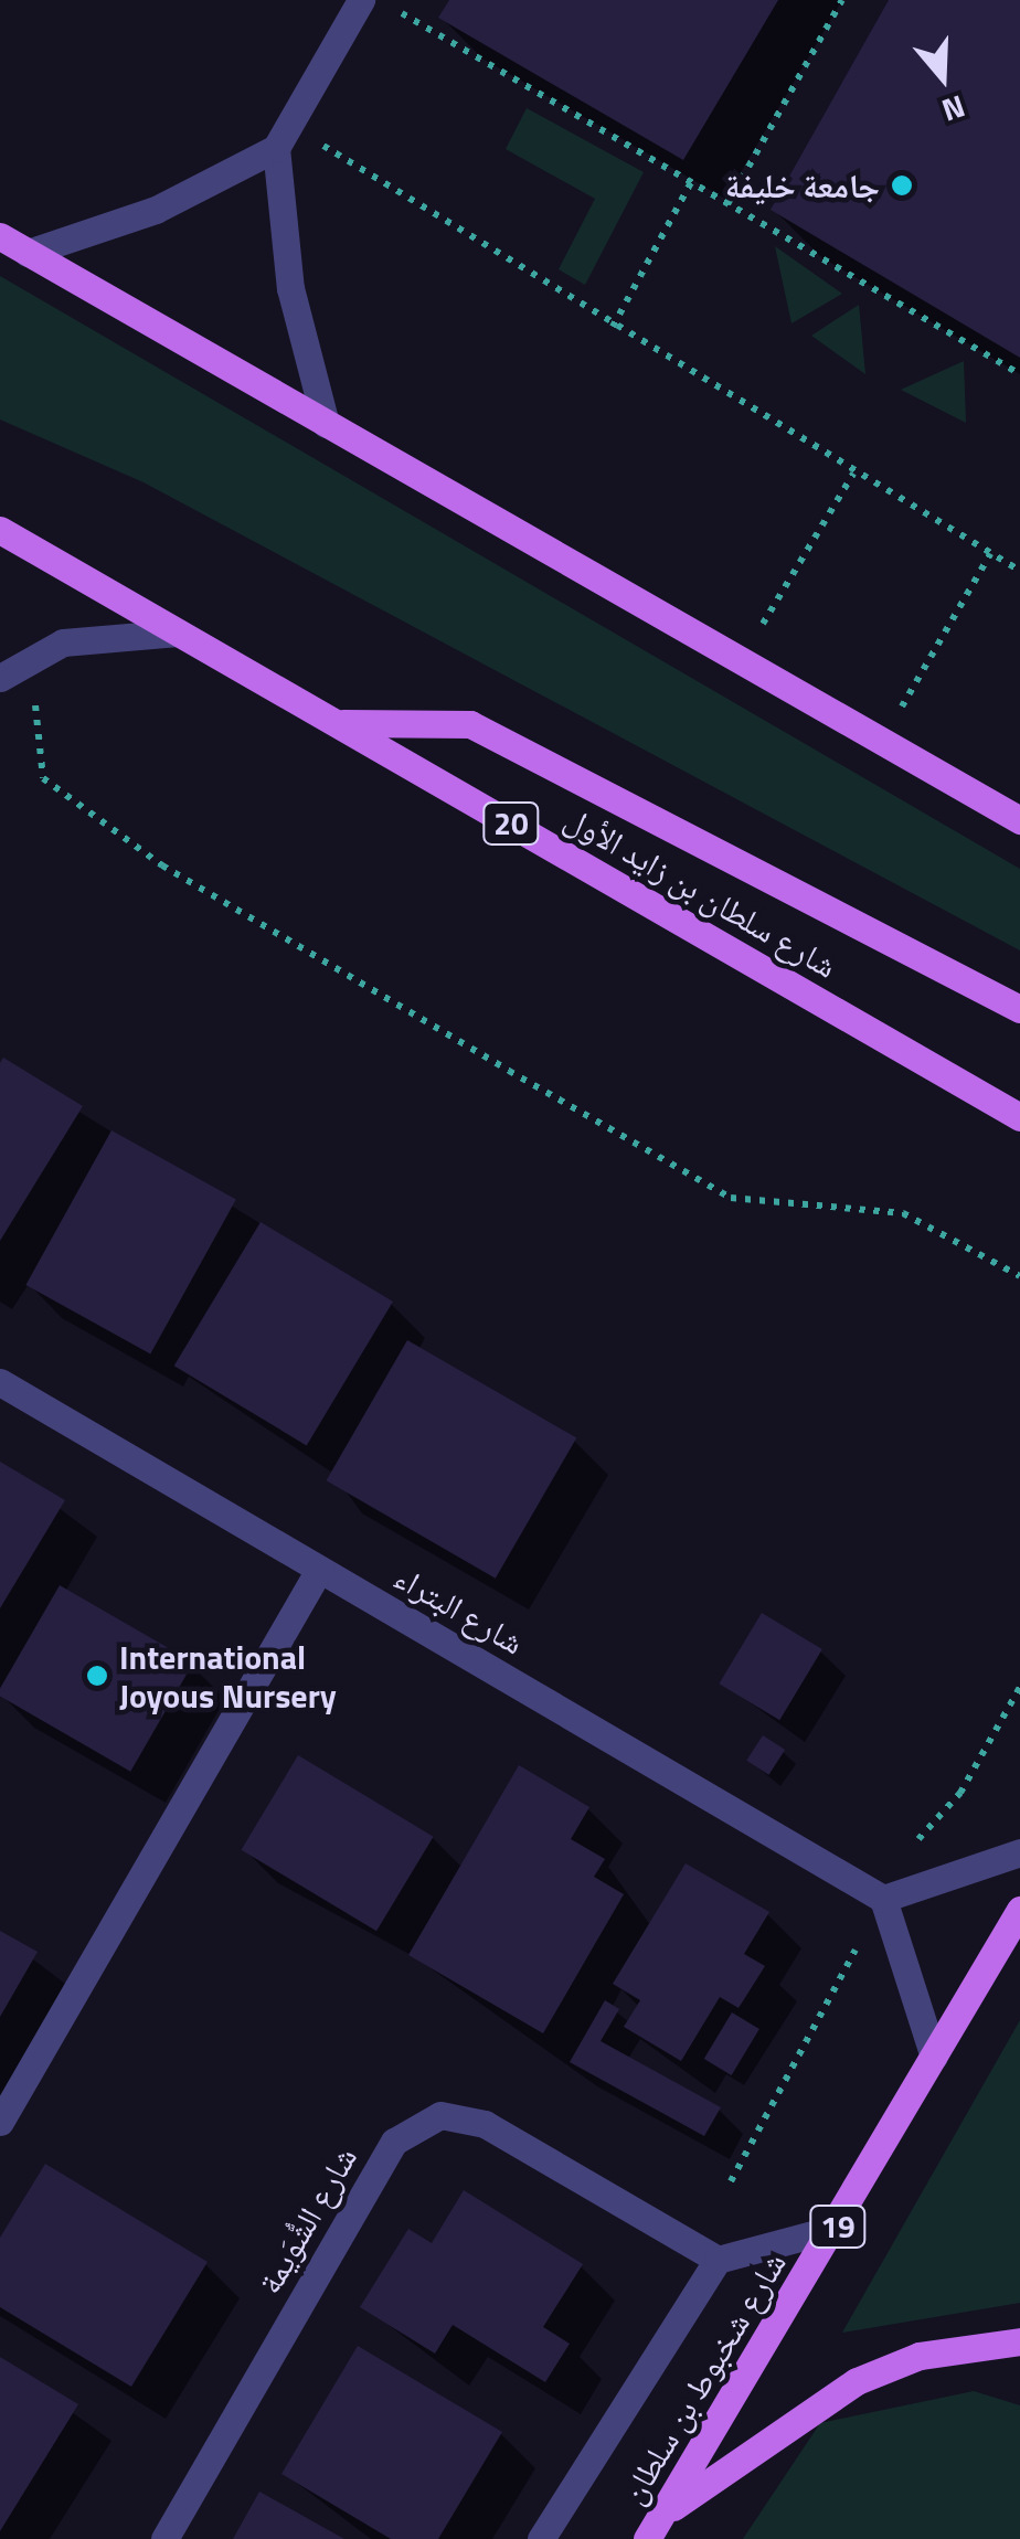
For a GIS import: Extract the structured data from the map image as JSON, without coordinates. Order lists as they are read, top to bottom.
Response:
{
  "streets": {
    "main road": [
      "20",
      "شارع سلطان بن زايد الأول",
      "19",
      "شارع شخبوط بن سلطان"
    ],
    "street": ["شارع البتراء", "شارع الشُّوَيمة"]
  },
  "places": ["جامعة خليفة", "International Joyous Nursery"],
  "north": "bottom"
}
